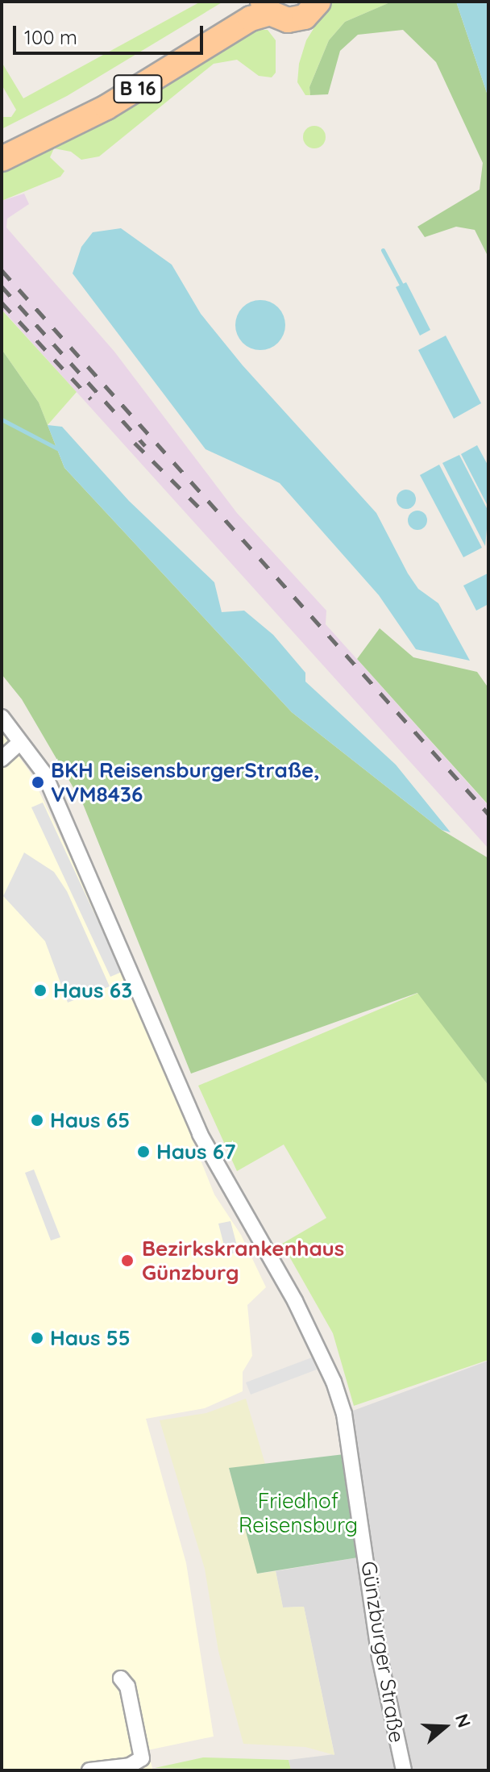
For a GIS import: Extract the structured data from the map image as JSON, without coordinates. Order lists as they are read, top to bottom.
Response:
{
  "streets": {
    "main road": ["B 16"],
    "street": ["Günzburger Straße"]
  },
  "parks": ["Friedhof Reisensburg"],
  "places": [
    "BKH ReisensburgerStraße, VVM8436",
    "Haus 63",
    "Haus 65",
    "Haus 67",
    "Bezirkskrankenhaus Günzburg",
    "Haus 55"
  ],
  "scale_bar": "100 m",
  "north": "right"
}
